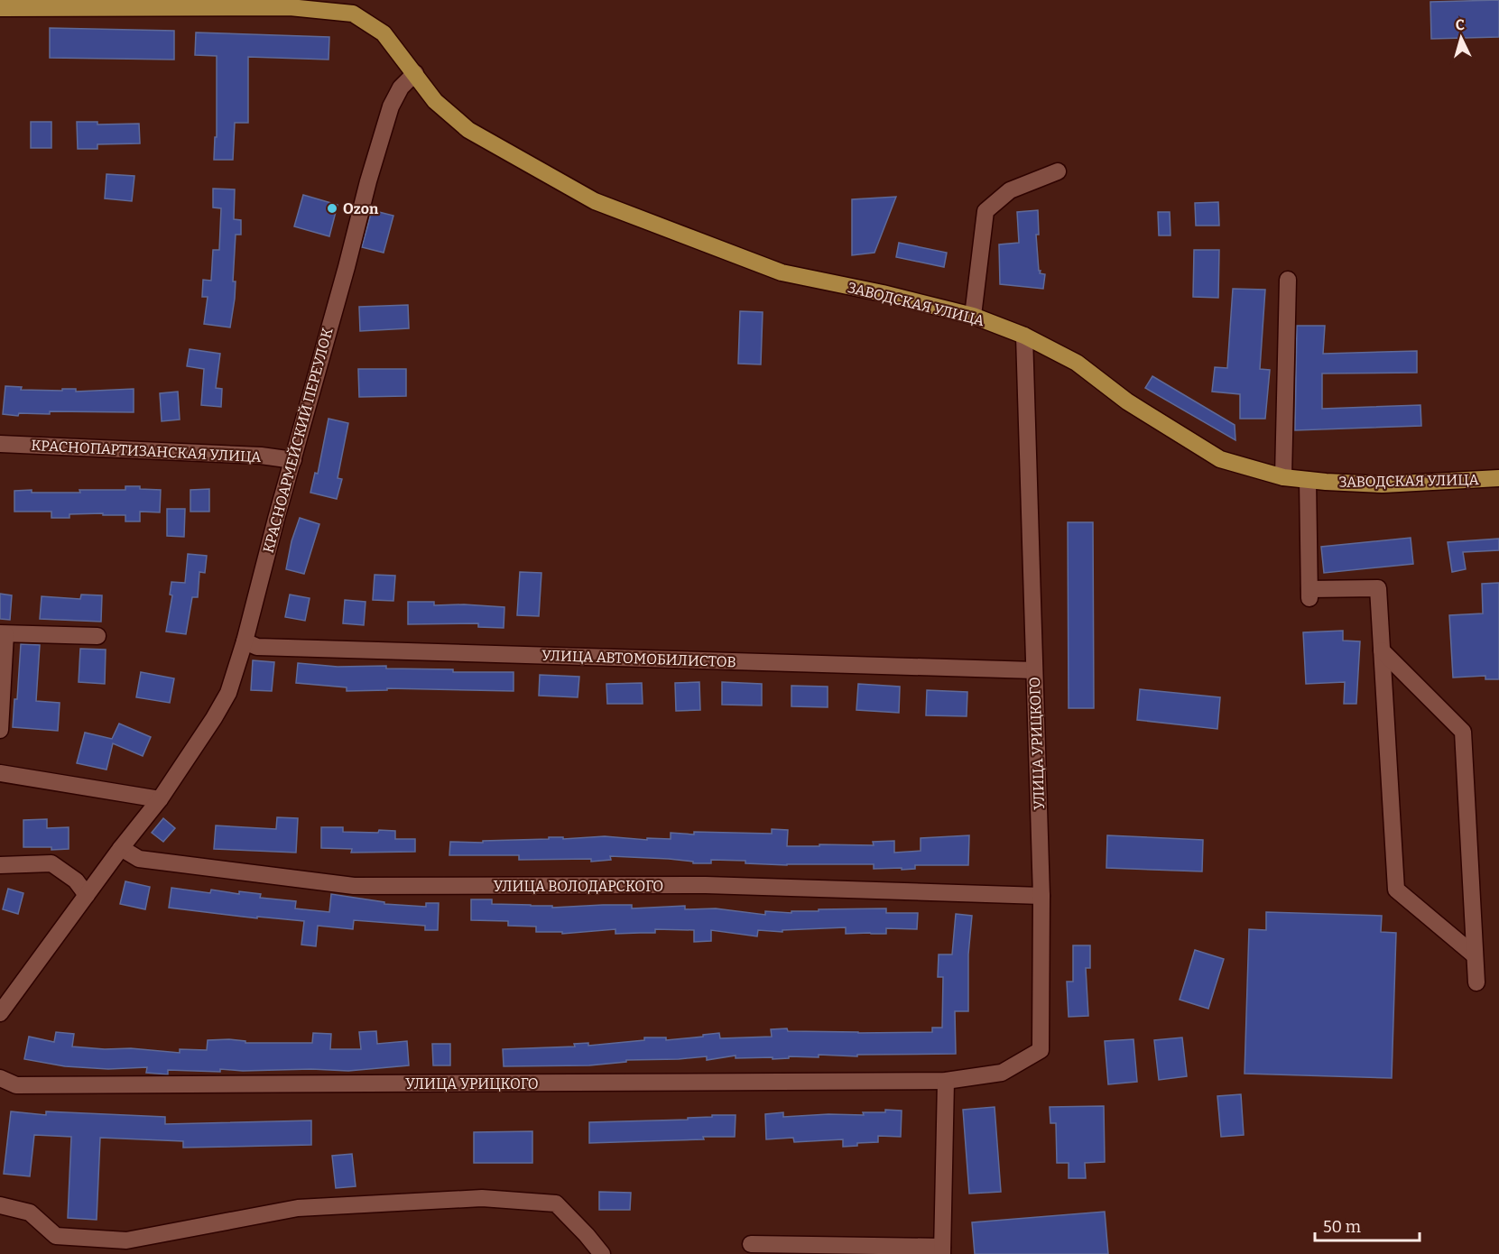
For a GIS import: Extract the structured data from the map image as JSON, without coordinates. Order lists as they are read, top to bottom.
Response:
{
  "streets": {
    "main road": ["ЗАВОДСКАЯ УЛИЦА"],
    "street": [
      "КРАСНОАРМЕЙСКИЙ ПЕРЕУЛОК",
      "КРАСНОПАРТИЗАНСКАЯ УЛИЦА",
      "УЛИЦА АВТОМОБИЛИСТОВ",
      "УЛИЦА УРИЦКОГО",
      "УЛИЦА ВОЛОДАРСКОГО"
    ]
  },
  "crossings": [
    ["ЗАВОДСКАЯ УЛИЦА", "КРАСНОАРМЕЙСКИЙ ПЕРЕУЛОК"],
    ["ЗАВОДСКАЯ УЛИЦА", "УЛИЦА УРИЦКОГО"],
    ["КРАСНОАРМЕЙСКИЙ ПЕРЕУЛОК", "КРАСНОПАРТИЗАНСКАЯ УЛИЦА"],
    ["КРАСНОАРМЕЙСКИЙ ПЕРЕУЛОК", "УЛИЦА АВТОМОБИЛИСТОВ"],
    ["КРАСНОАРМЕЙСКИЙ ПЕРЕУЛОК", "УЛИЦА ВОЛОДАРСКОГО"],
    ["УЛИЦА АВТОМОБИЛИСТОВ", "УЛИЦА УРИЦКОГО"],
    ["УЛИЦА УРИЦКОГО", "УЛИЦА ВОЛОДАРСКОГО"]
  ],
  "places": ["Ozon"],
  "scale_bar": "50 m",
  "north": "top"
}
